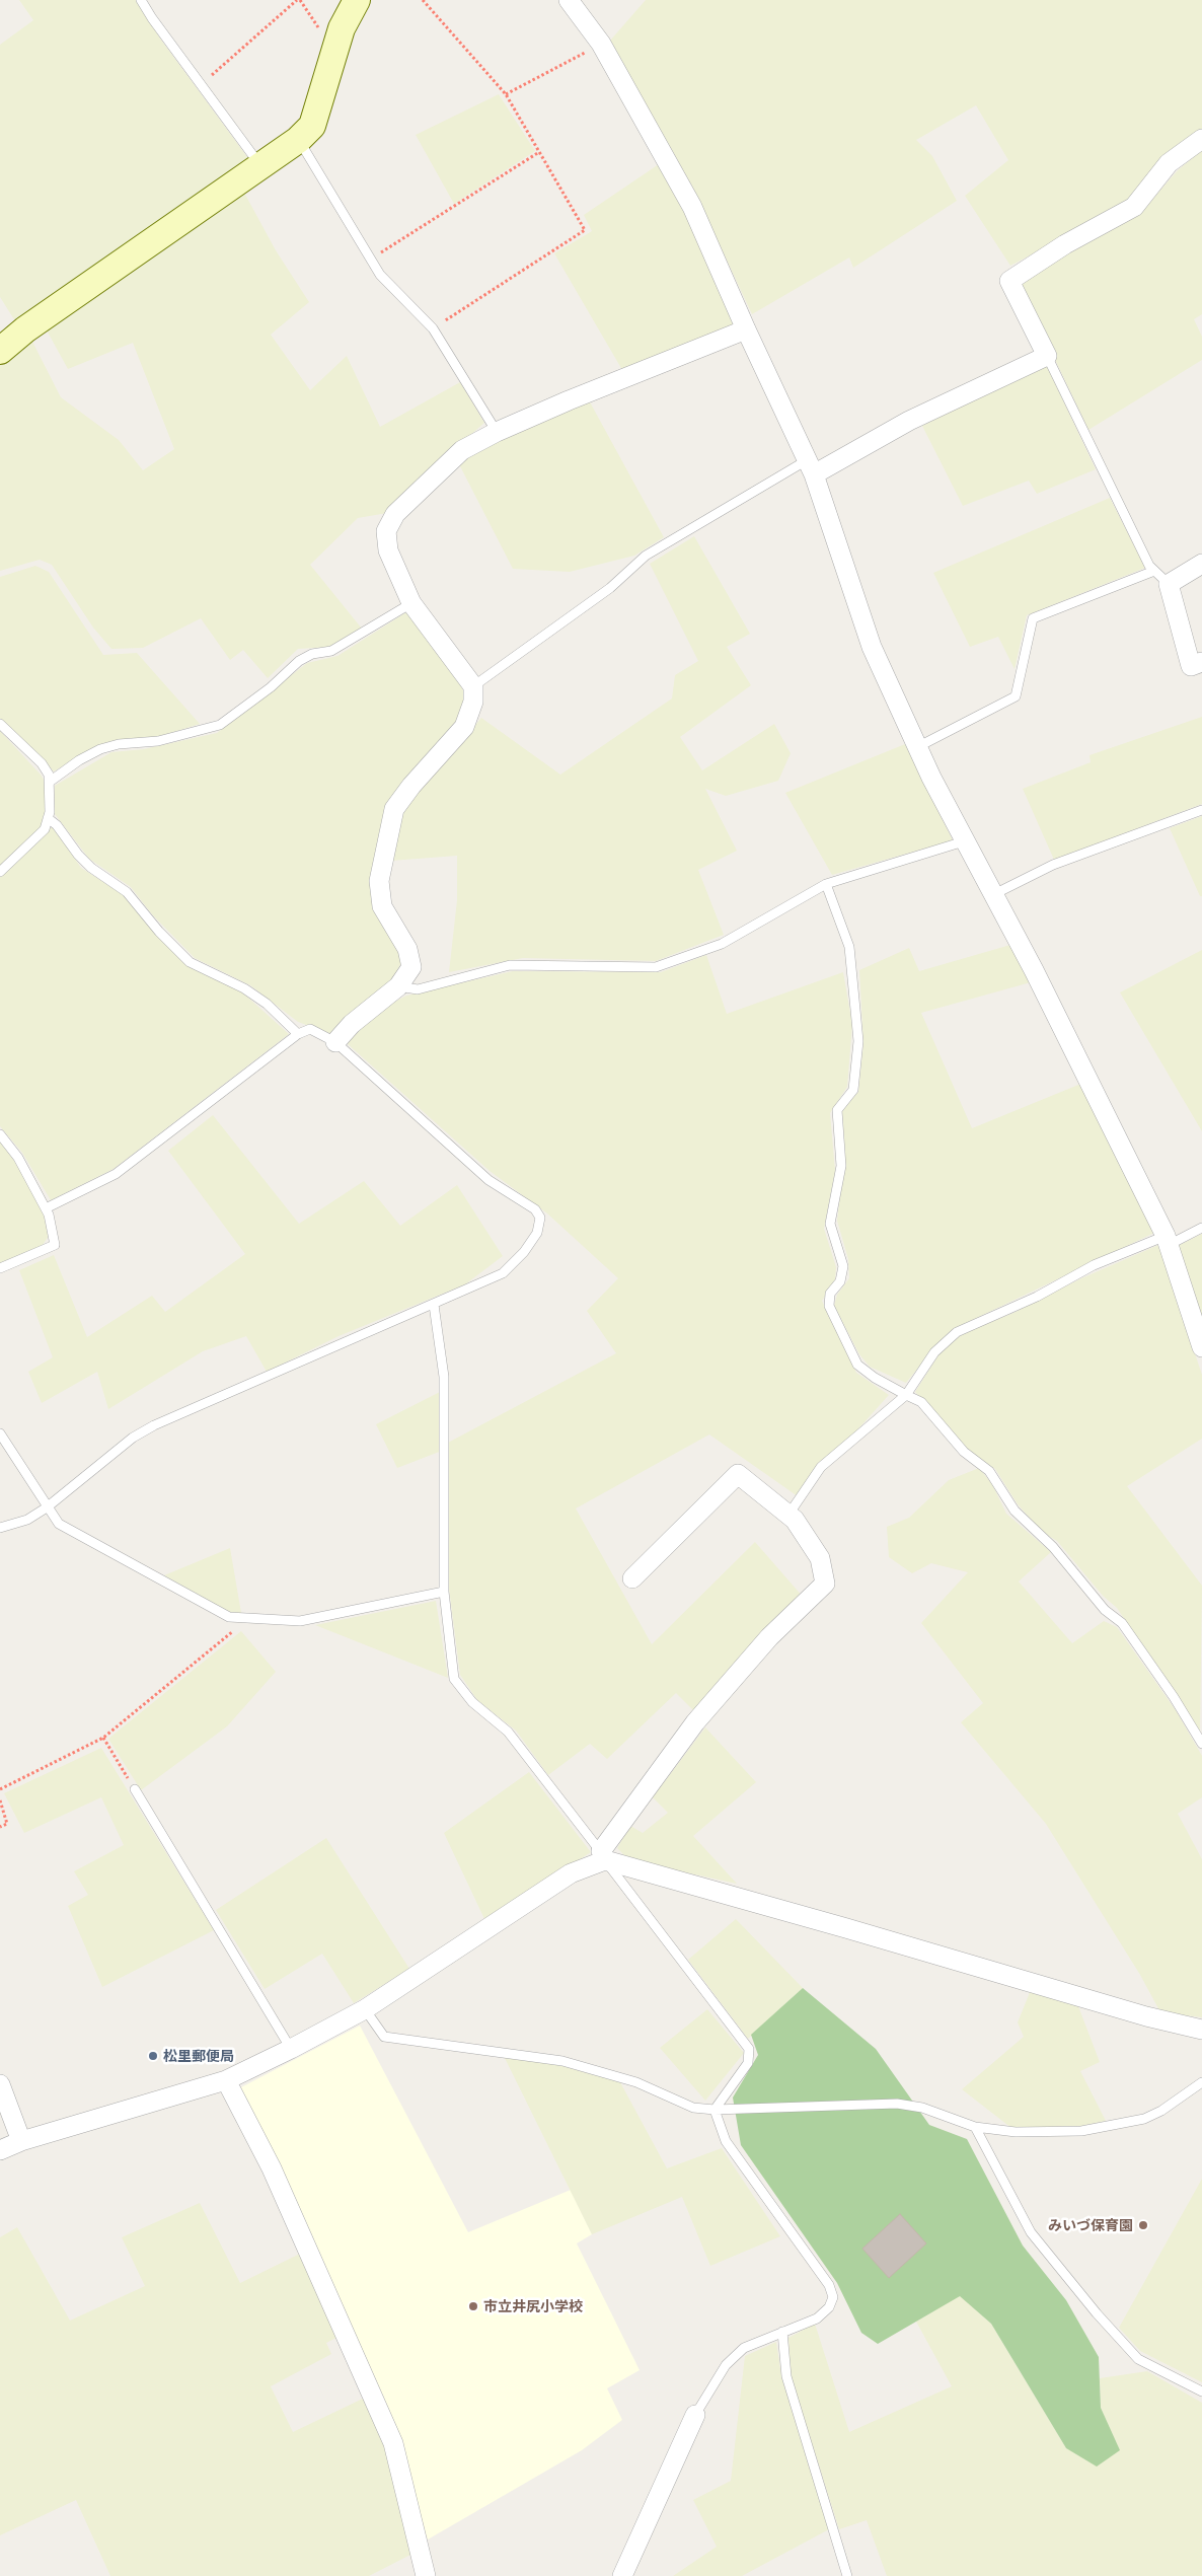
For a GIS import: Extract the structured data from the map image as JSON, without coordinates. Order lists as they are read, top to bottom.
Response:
{
  "places": ["松里郵便局", "みいづ保育園", "市立井尻小学校"]
}
